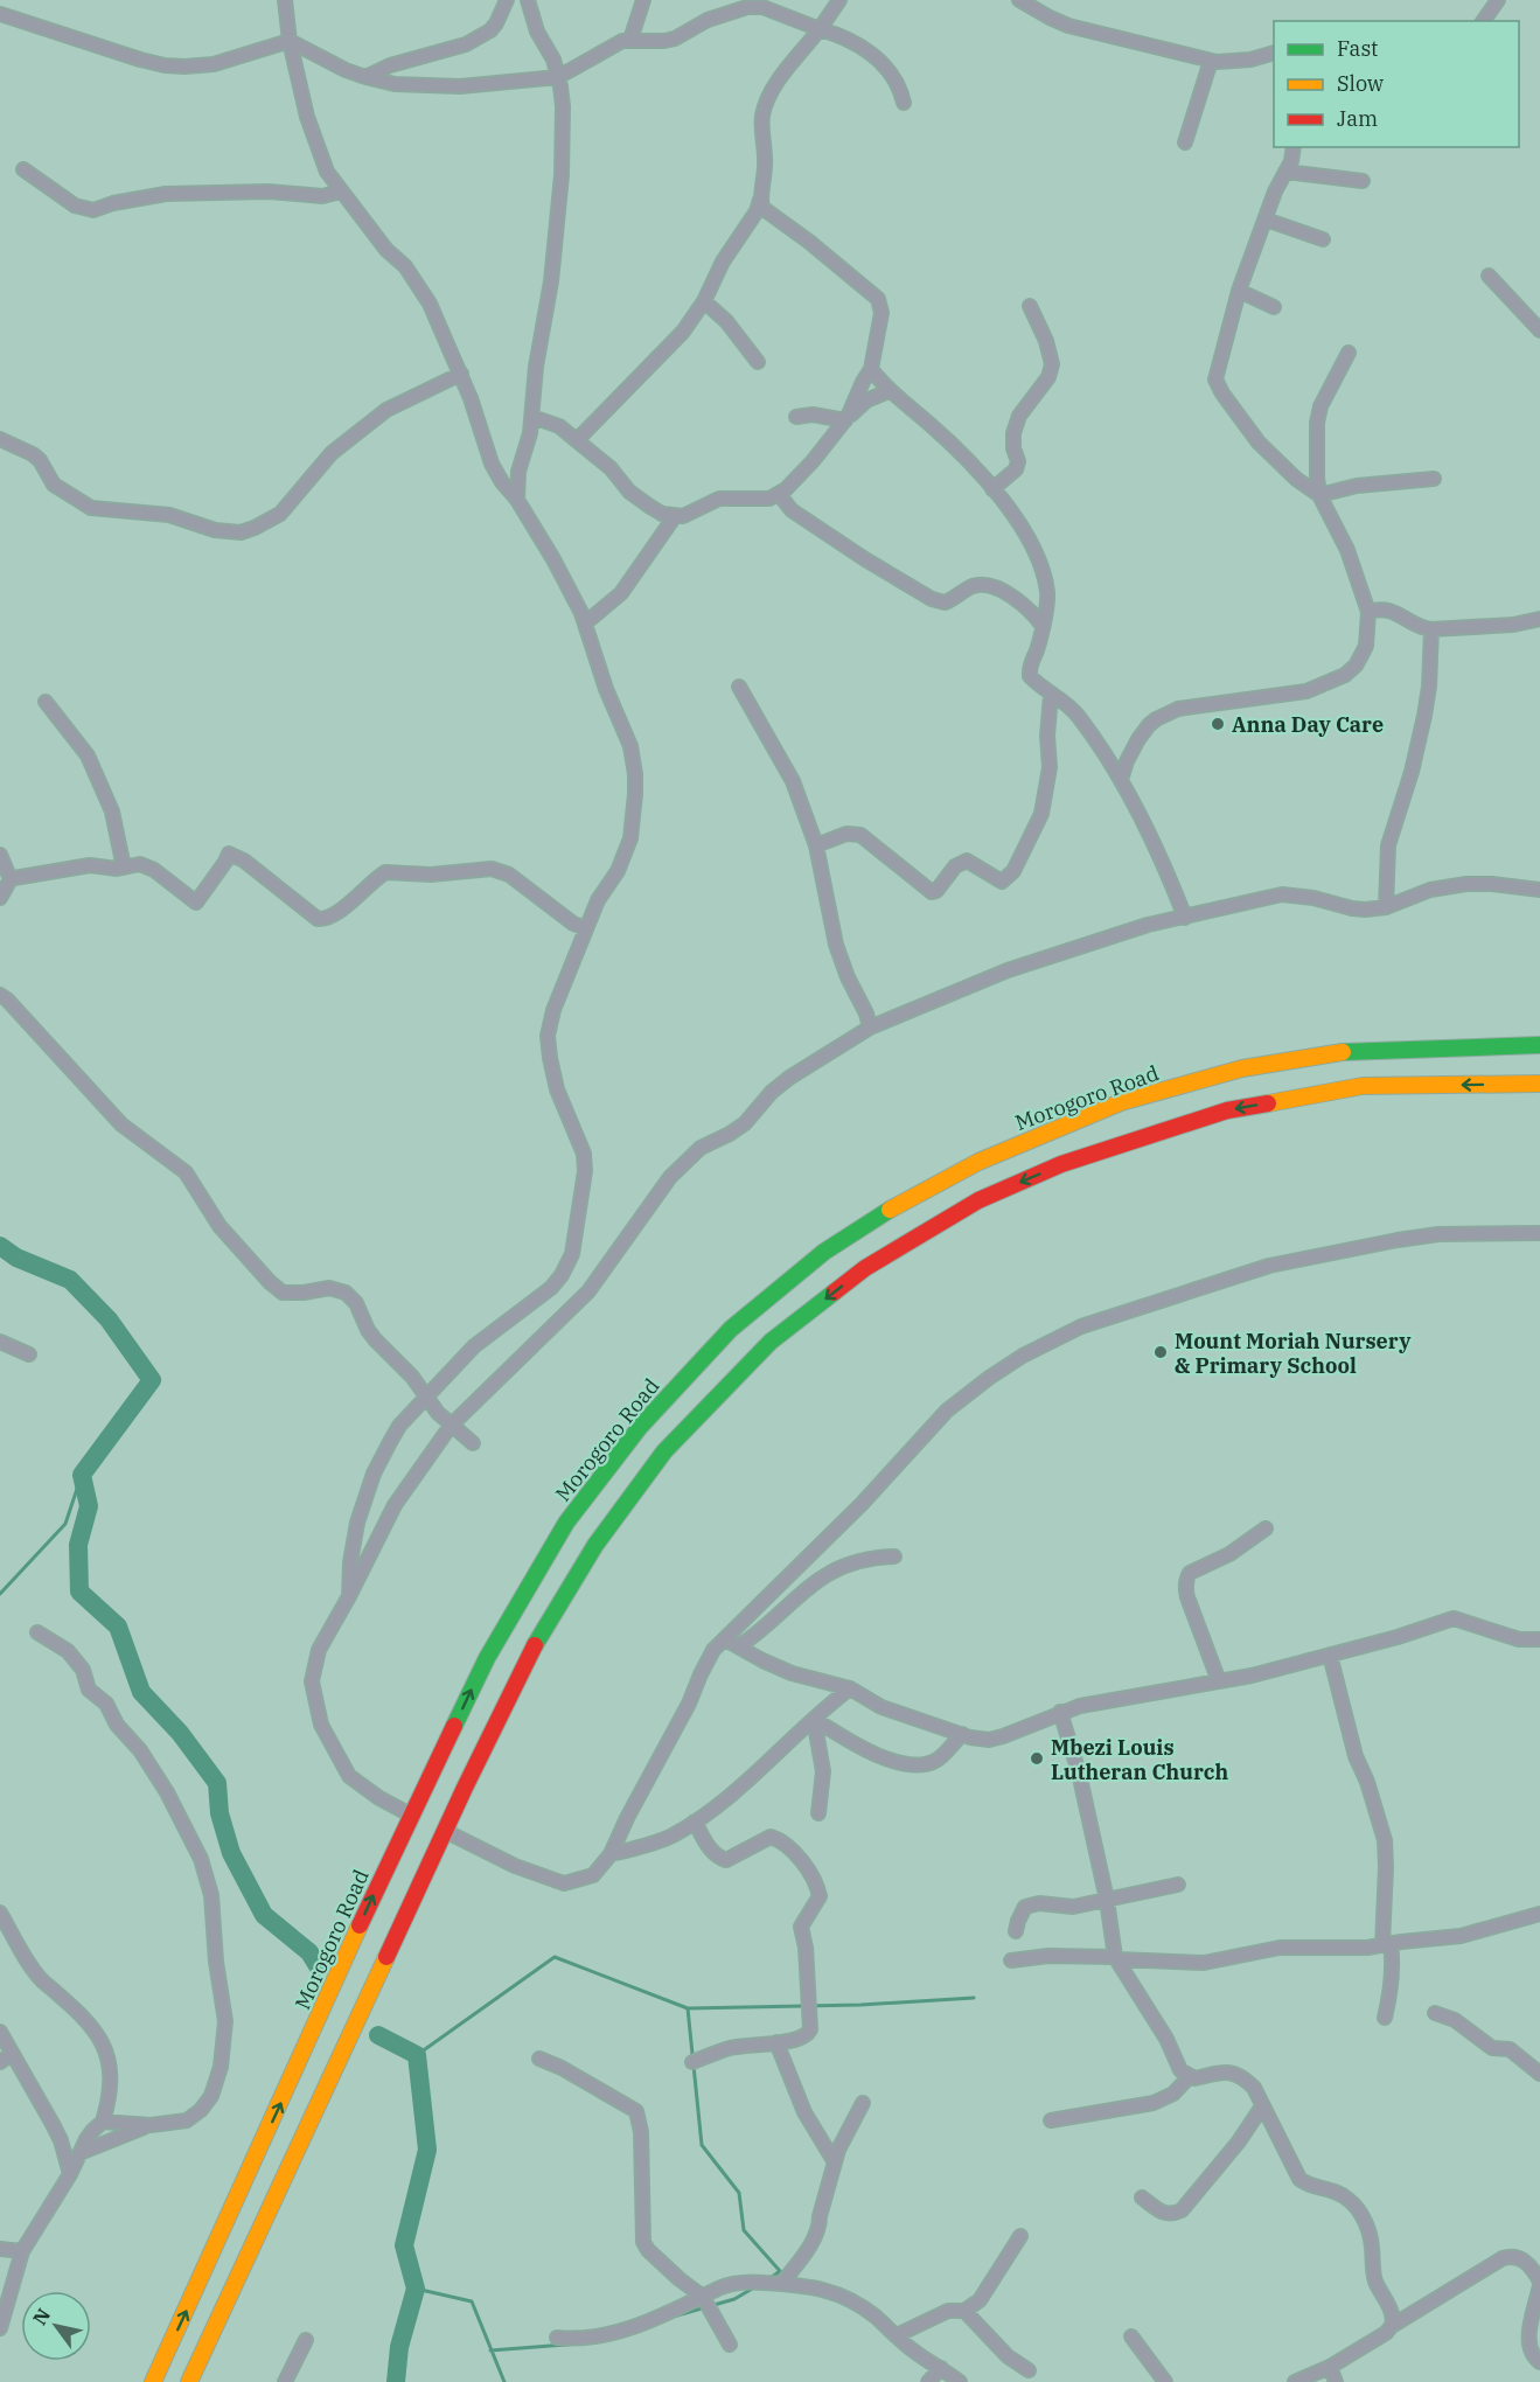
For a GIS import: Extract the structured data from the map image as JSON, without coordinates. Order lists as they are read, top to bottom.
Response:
{
  "streets": {
    "highway": ["Morogoro Road"]
  },
  "places": ["Anna Day Care", "Mount Moriah Nursery & Primary School", "Mbezi Louis Lutheran Church"],
  "legend": ["Fast", "Slow", "Jam"],
  "north": "top left"
}
